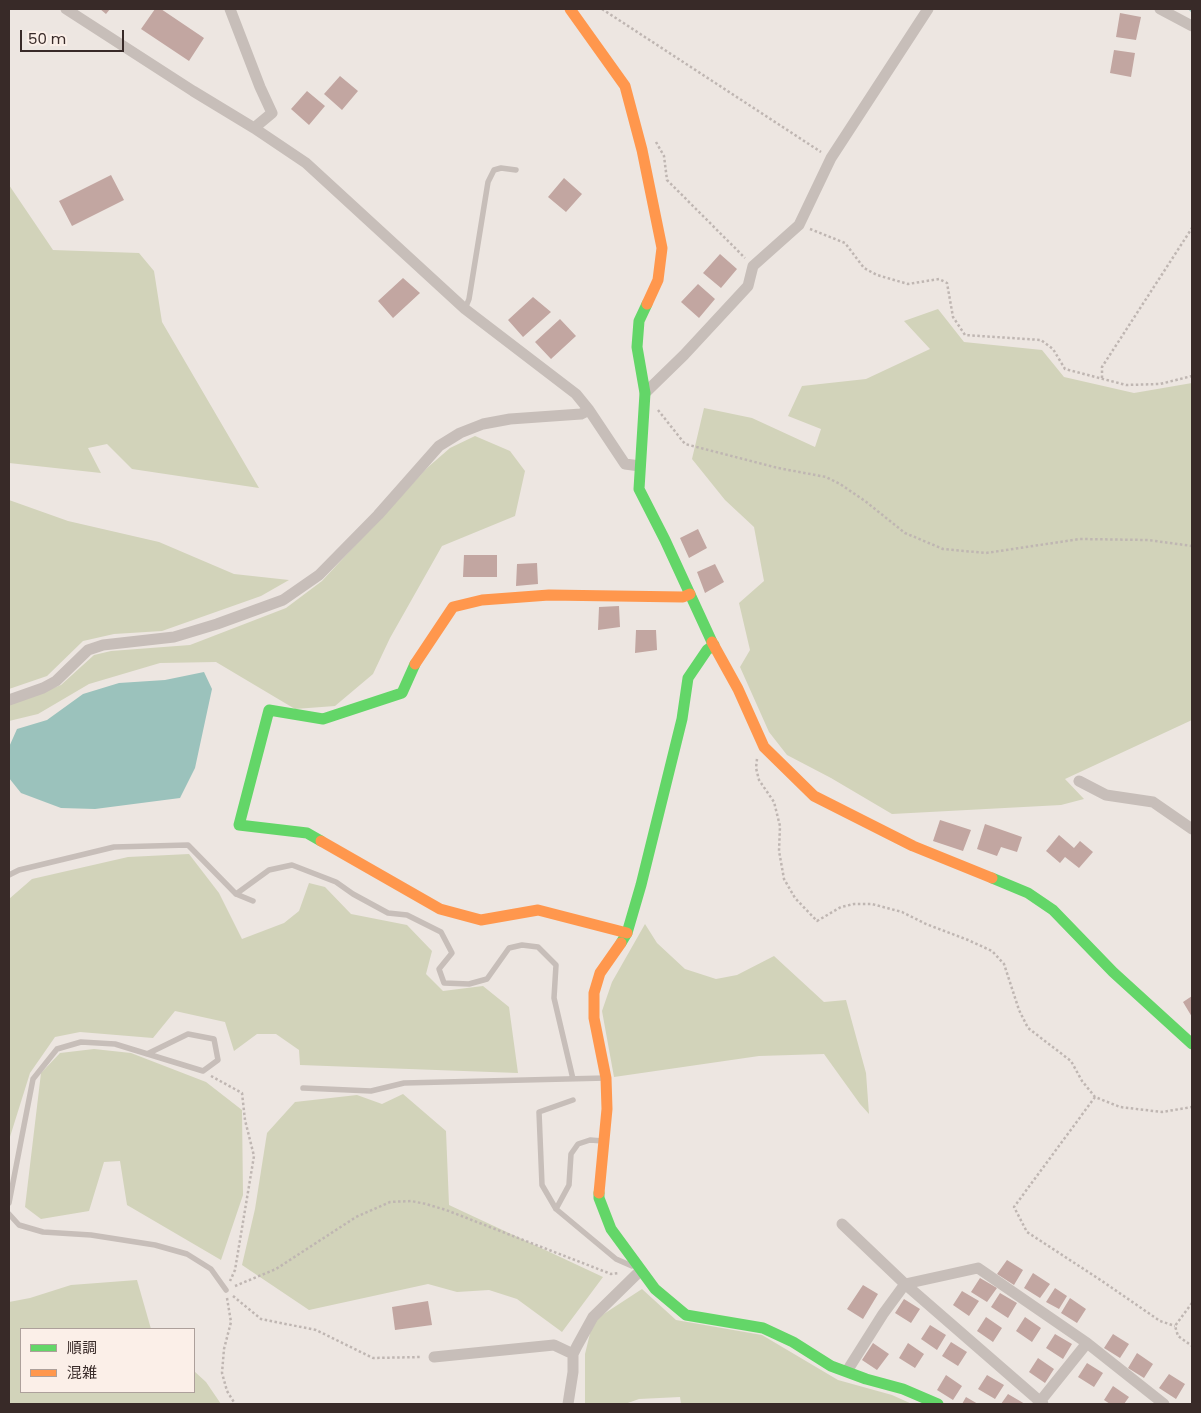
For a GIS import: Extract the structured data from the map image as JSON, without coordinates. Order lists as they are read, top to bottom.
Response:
{
  "legend": ["順調", "混雑"],
  "scale_bar": "50 m"
}
